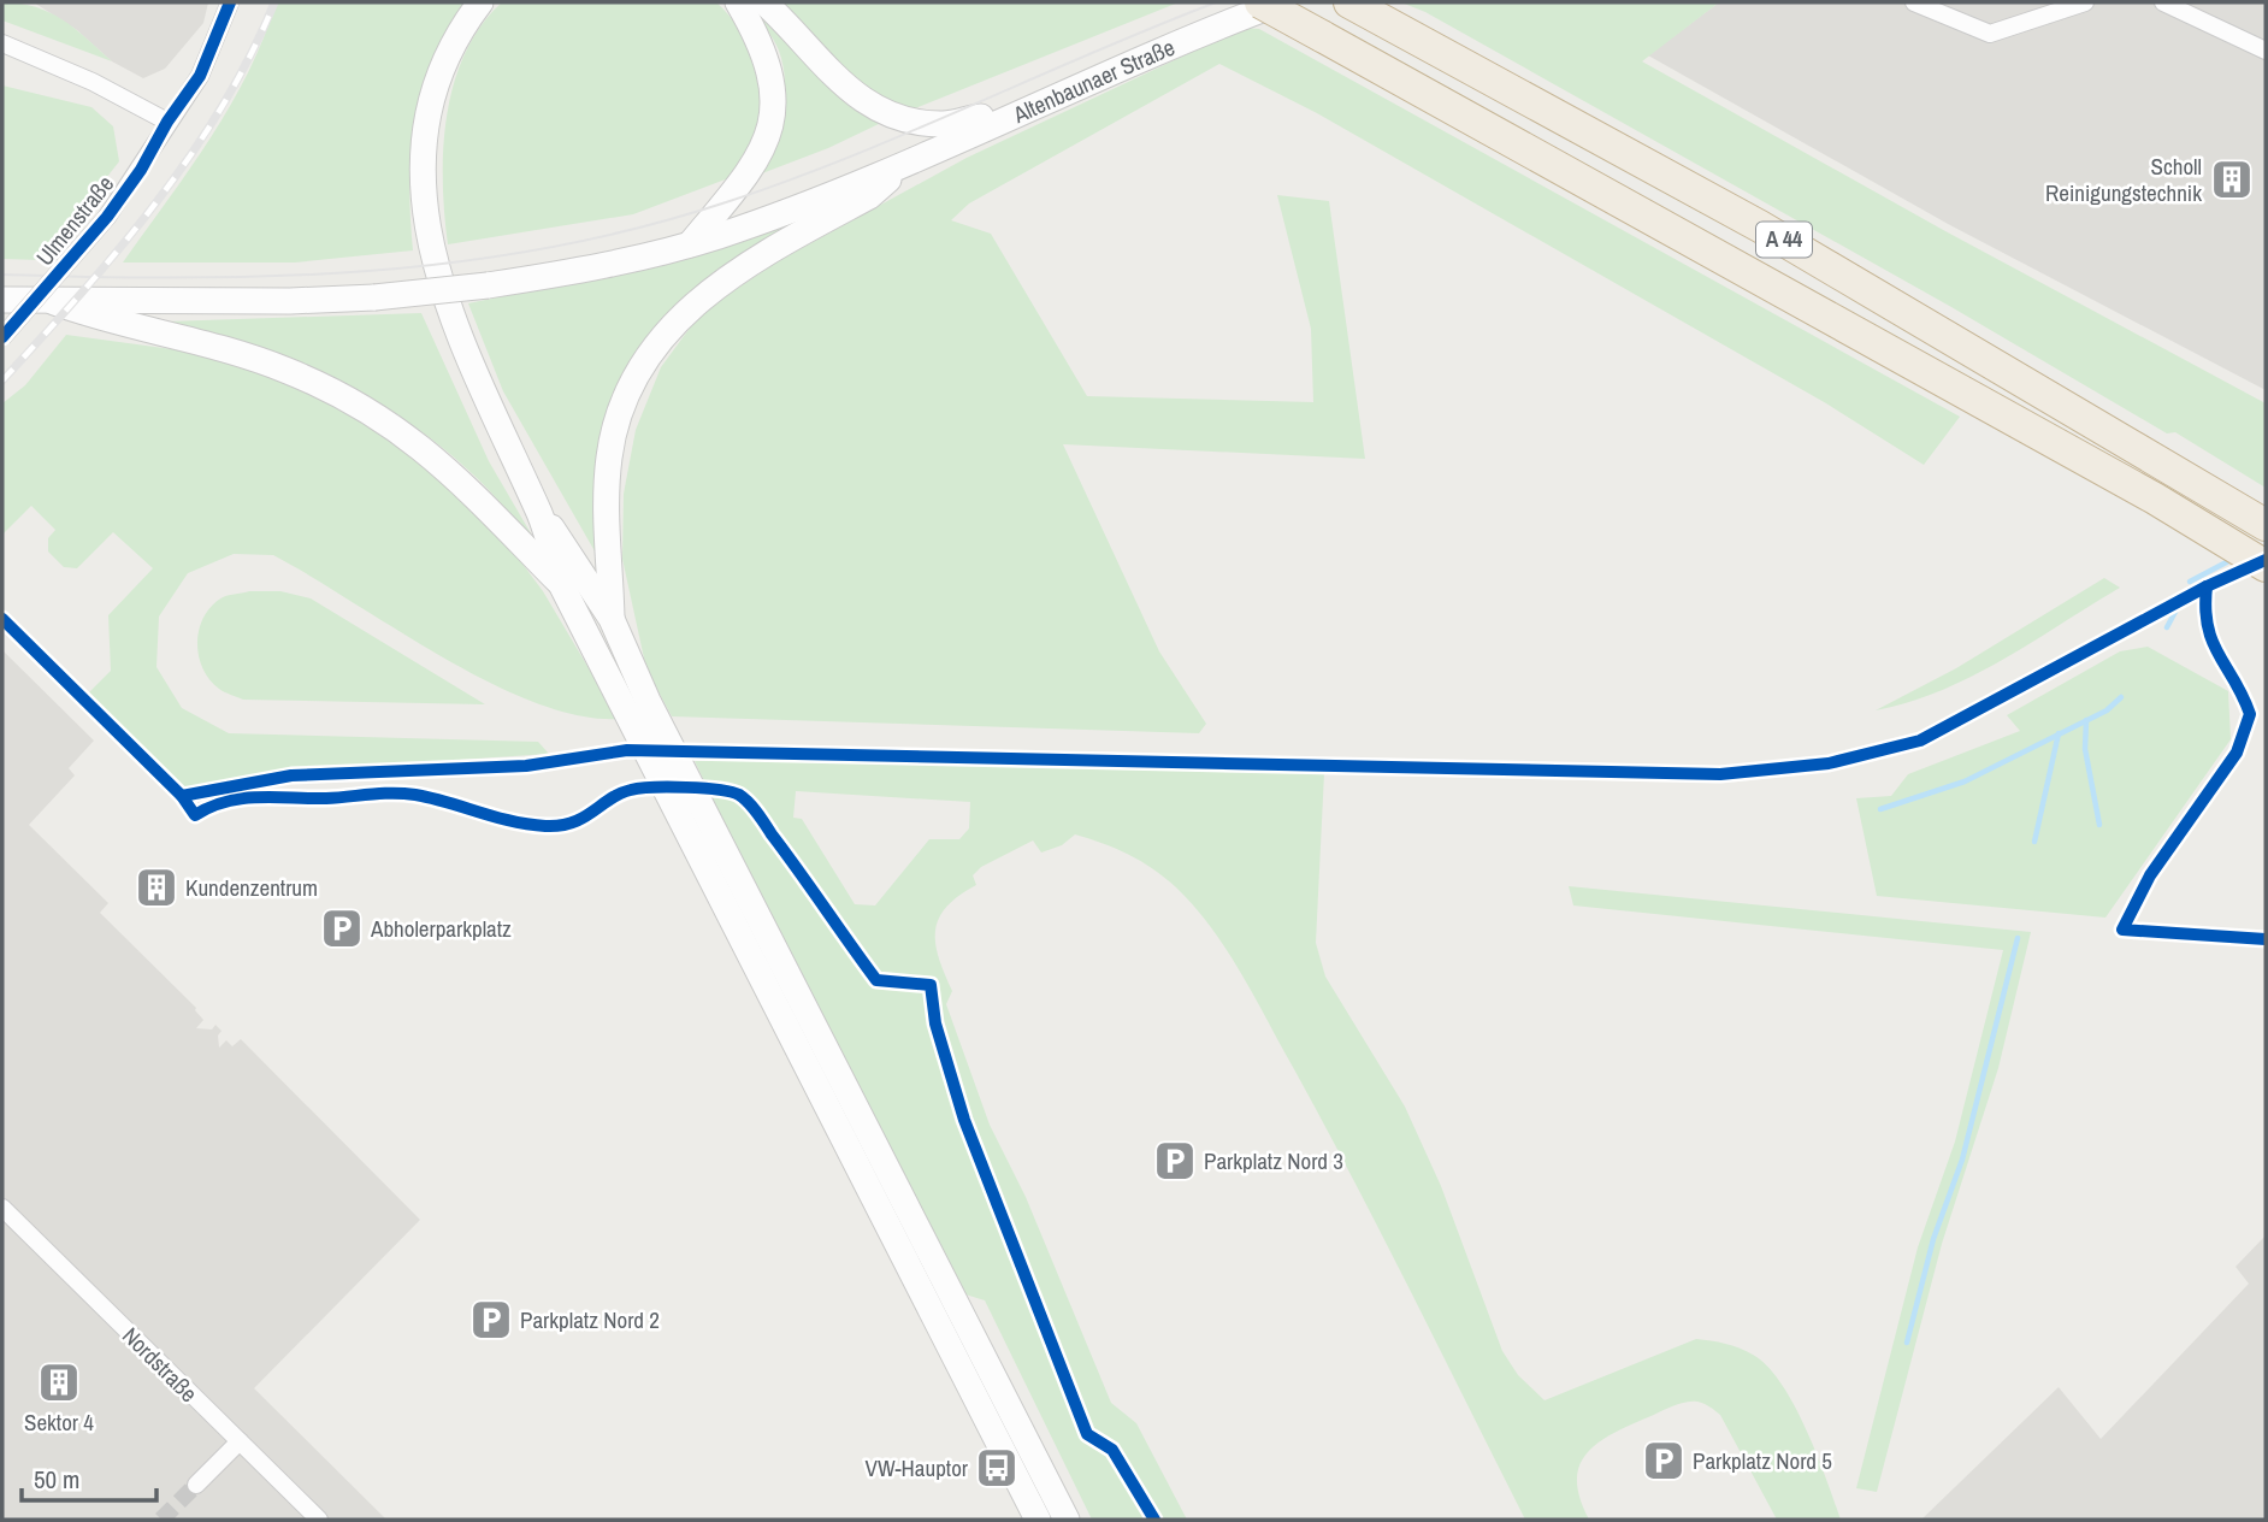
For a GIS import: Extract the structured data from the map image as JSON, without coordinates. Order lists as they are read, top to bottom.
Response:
{
  "streets": {
    "highway": ["A 44"],
    "main road": ["Altenbaunaer Straße"],
    "street": ["Ulmenstraße", "Nordstraße"]
  },
  "places": {
    "building": ["Scholl Reinigungstechnik", "Kundenzentrum", "Sektor 4"],
    "parking": [
      "Abholerparkplatz",
      "Parkplatz Nord 3",
      "Parkplatz Nord 2",
      "Parkplatz Nord 5"
    ],
    "bus stop": ["VW-Hauptor"]
  },
  "scale_bar": "50 m"
}
